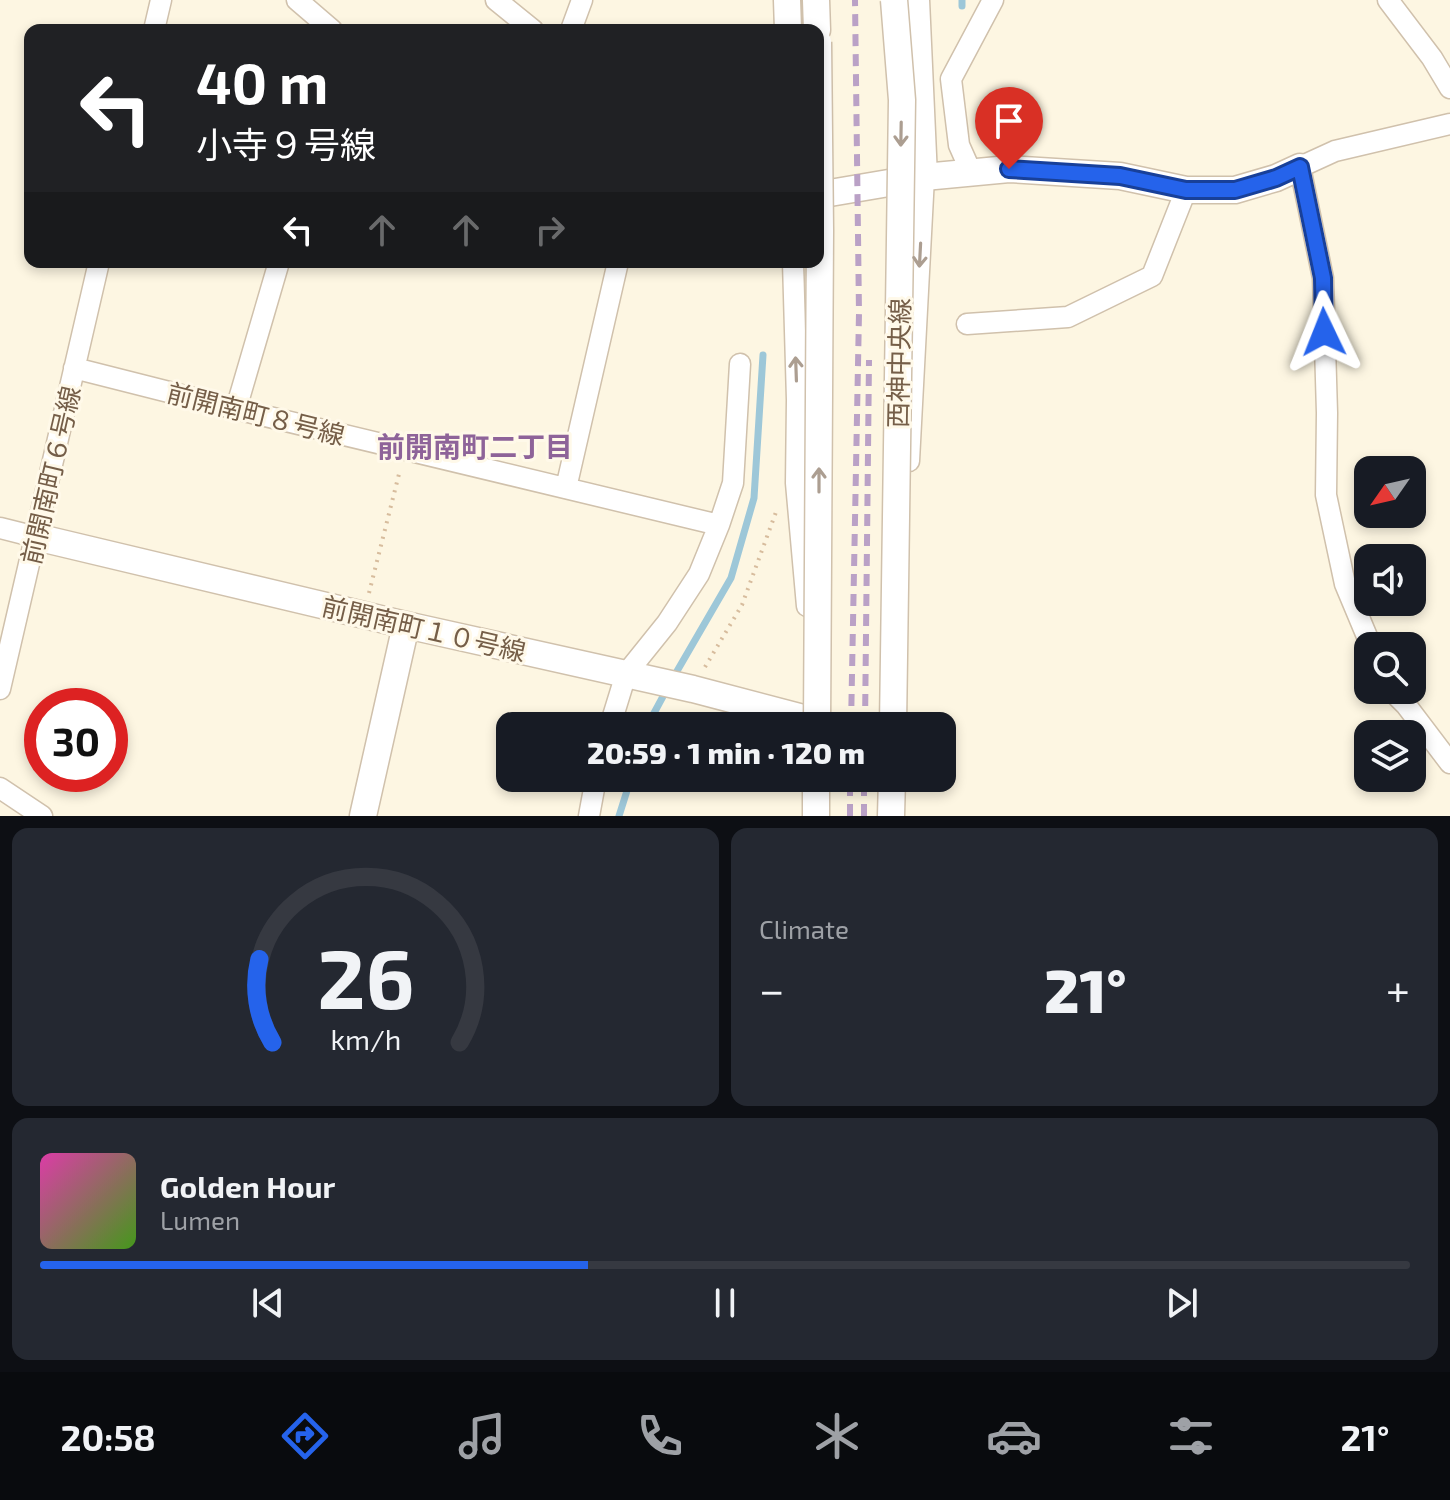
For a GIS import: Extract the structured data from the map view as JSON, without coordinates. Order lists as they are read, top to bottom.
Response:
{
  "streets": {
    "street": [
      "西神中央線",
      "前開南町８号線",
      "前開南町６号線",
      "前開南町１０号線"
    ]
  },
  "crossings": [
    ["前開南町８号線", "前開南町６号線"],
    ["前開南町６号線", "前開南町１０号線"]
  ],
  "districts": ["前開南町二丁目"],
  "north": "bottom left",
  "page": {
    "turn": ["40 m", "小寺９号線"],
    "limit": "30",
    "trip": "20:59 · 1 min · 120 m",
    "tile": "Climate",
    "heat": ["−", "21°", "+"],
    "song": ["Golden Hour", "Lumen"],
    "tabs": ["20:58", "21°"],
    "gauge": ["26", "km/h"]
  }
}
